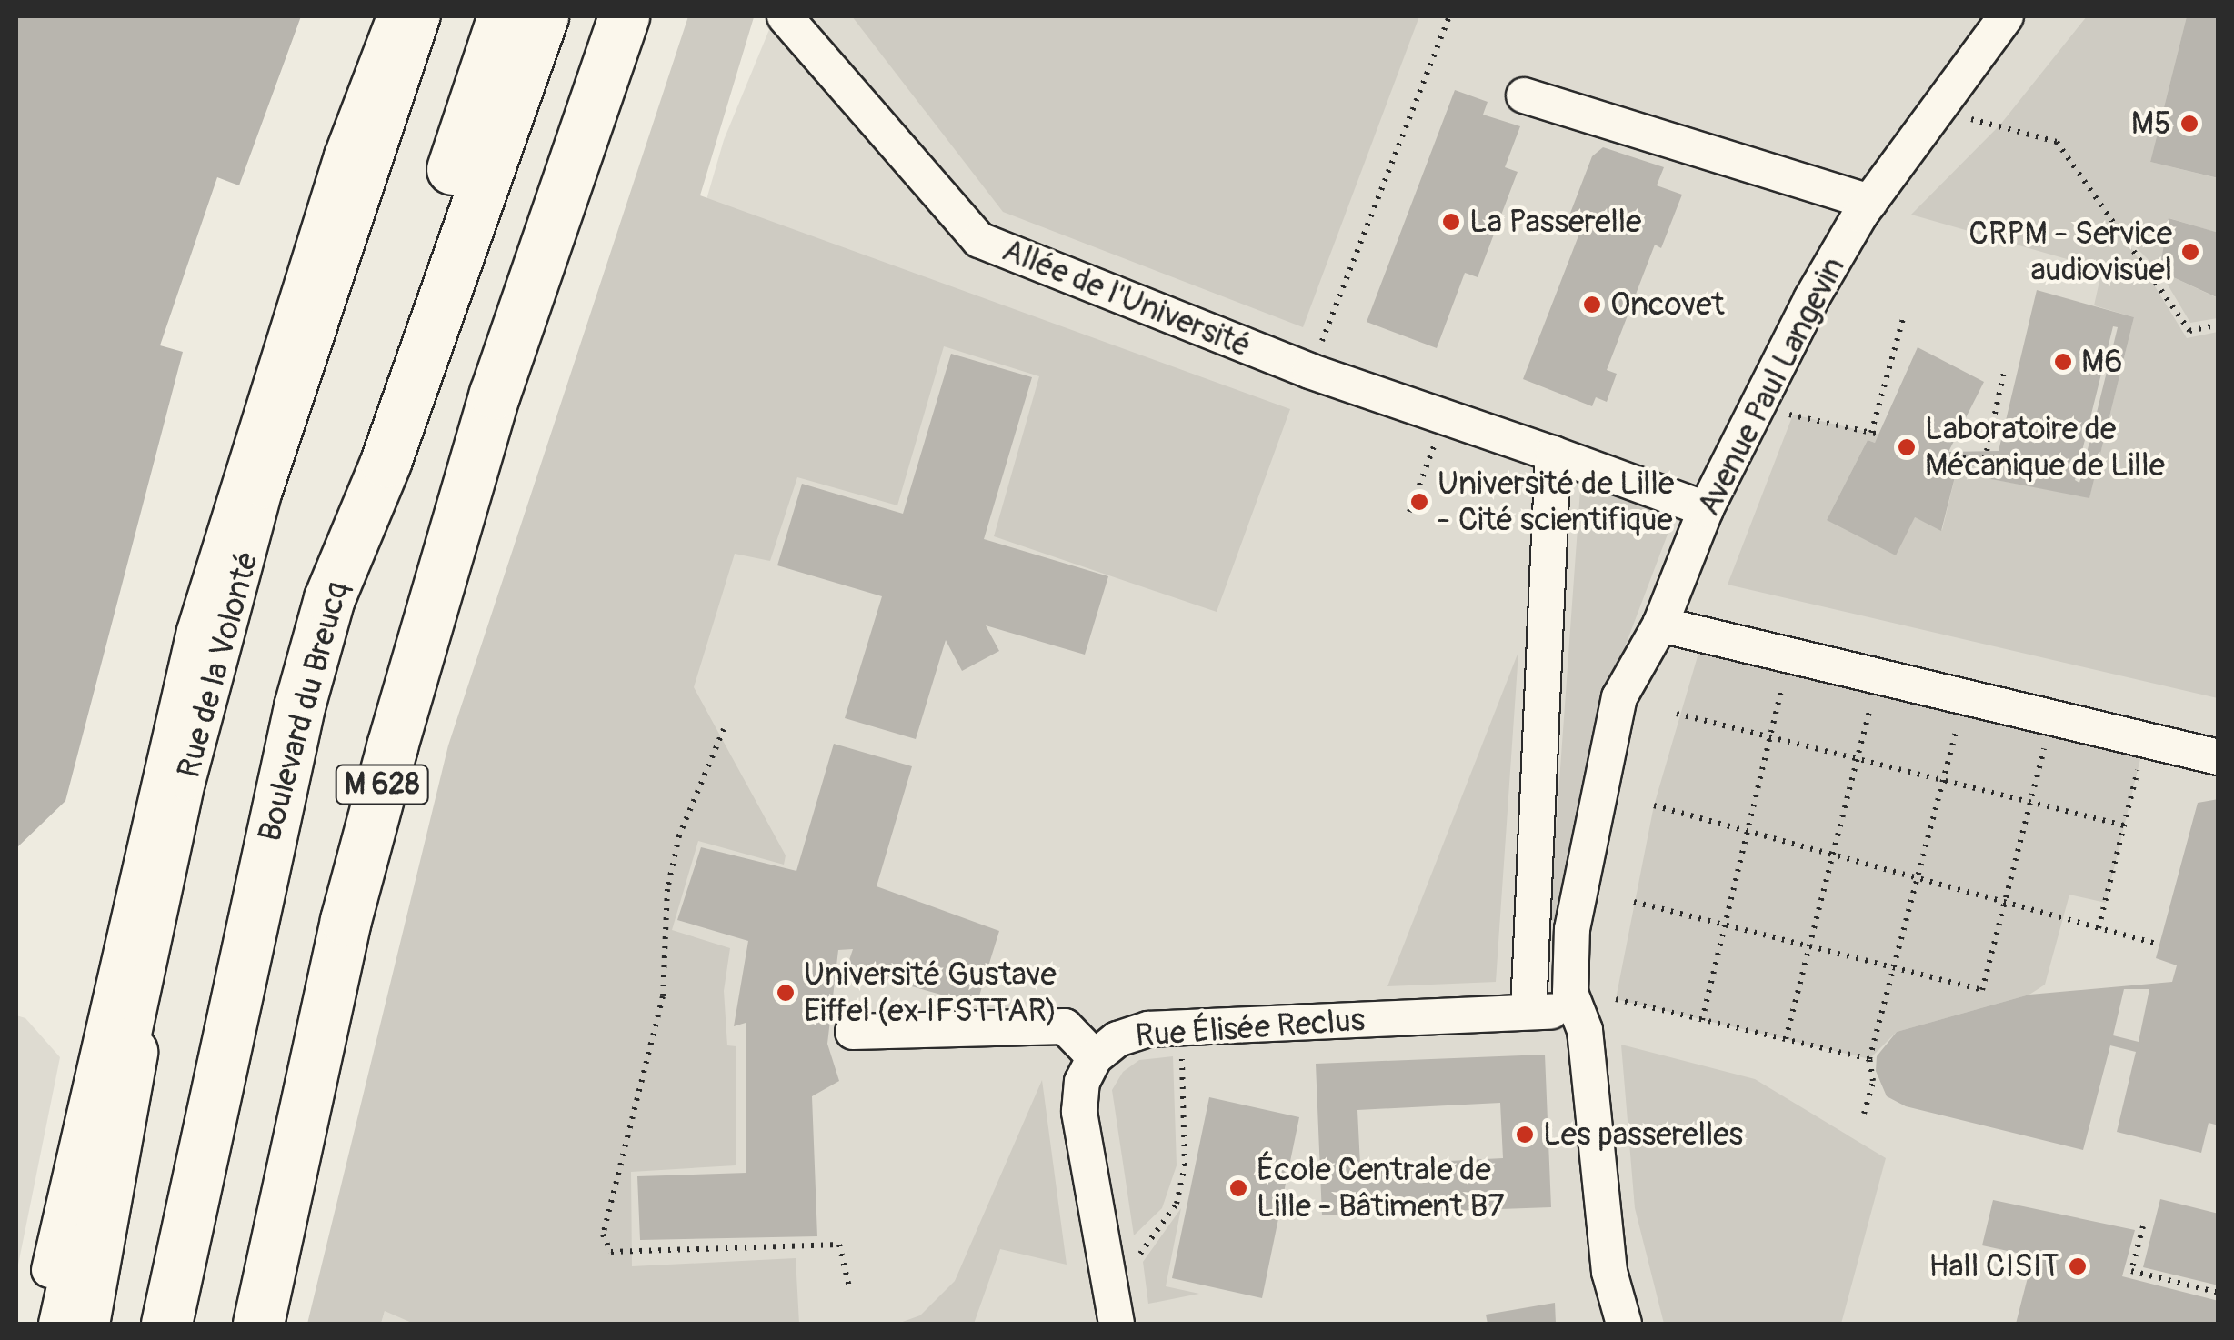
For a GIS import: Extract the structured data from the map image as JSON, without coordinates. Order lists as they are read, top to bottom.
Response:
{
  "streets": {
    "highway": ["Boulevard du Breucq", "M 628"],
    "street": [
      "Allée de l'Université",
      "Avenue Paul Langevin",
      "Rue de la Volonté",
      "Rue Élisée Reclus"
    ]
  },
  "crossings": [
    ["Allée de l'Université", "Avenue Paul Langevin"],
    ["Avenue Paul Langevin", "Rue Élisée Reclus"],
    ["Boulevard du Breucq", "M 628"]
  ],
  "places": [
    "M5",
    "La Passerelle",
    "CRPM - Service audiovisuel",
    "Oncovet",
    "M6",
    "Laboratoire de Mécanique de Lille",
    "Université de Lille ‐ Cité scientifique",
    "Université Gustave Eiffel (ex IFSTTAR)",
    "Les passerelles",
    "École Centrale de Lille - Bâtiment B7",
    "Hall CISIT"
  ]
}
